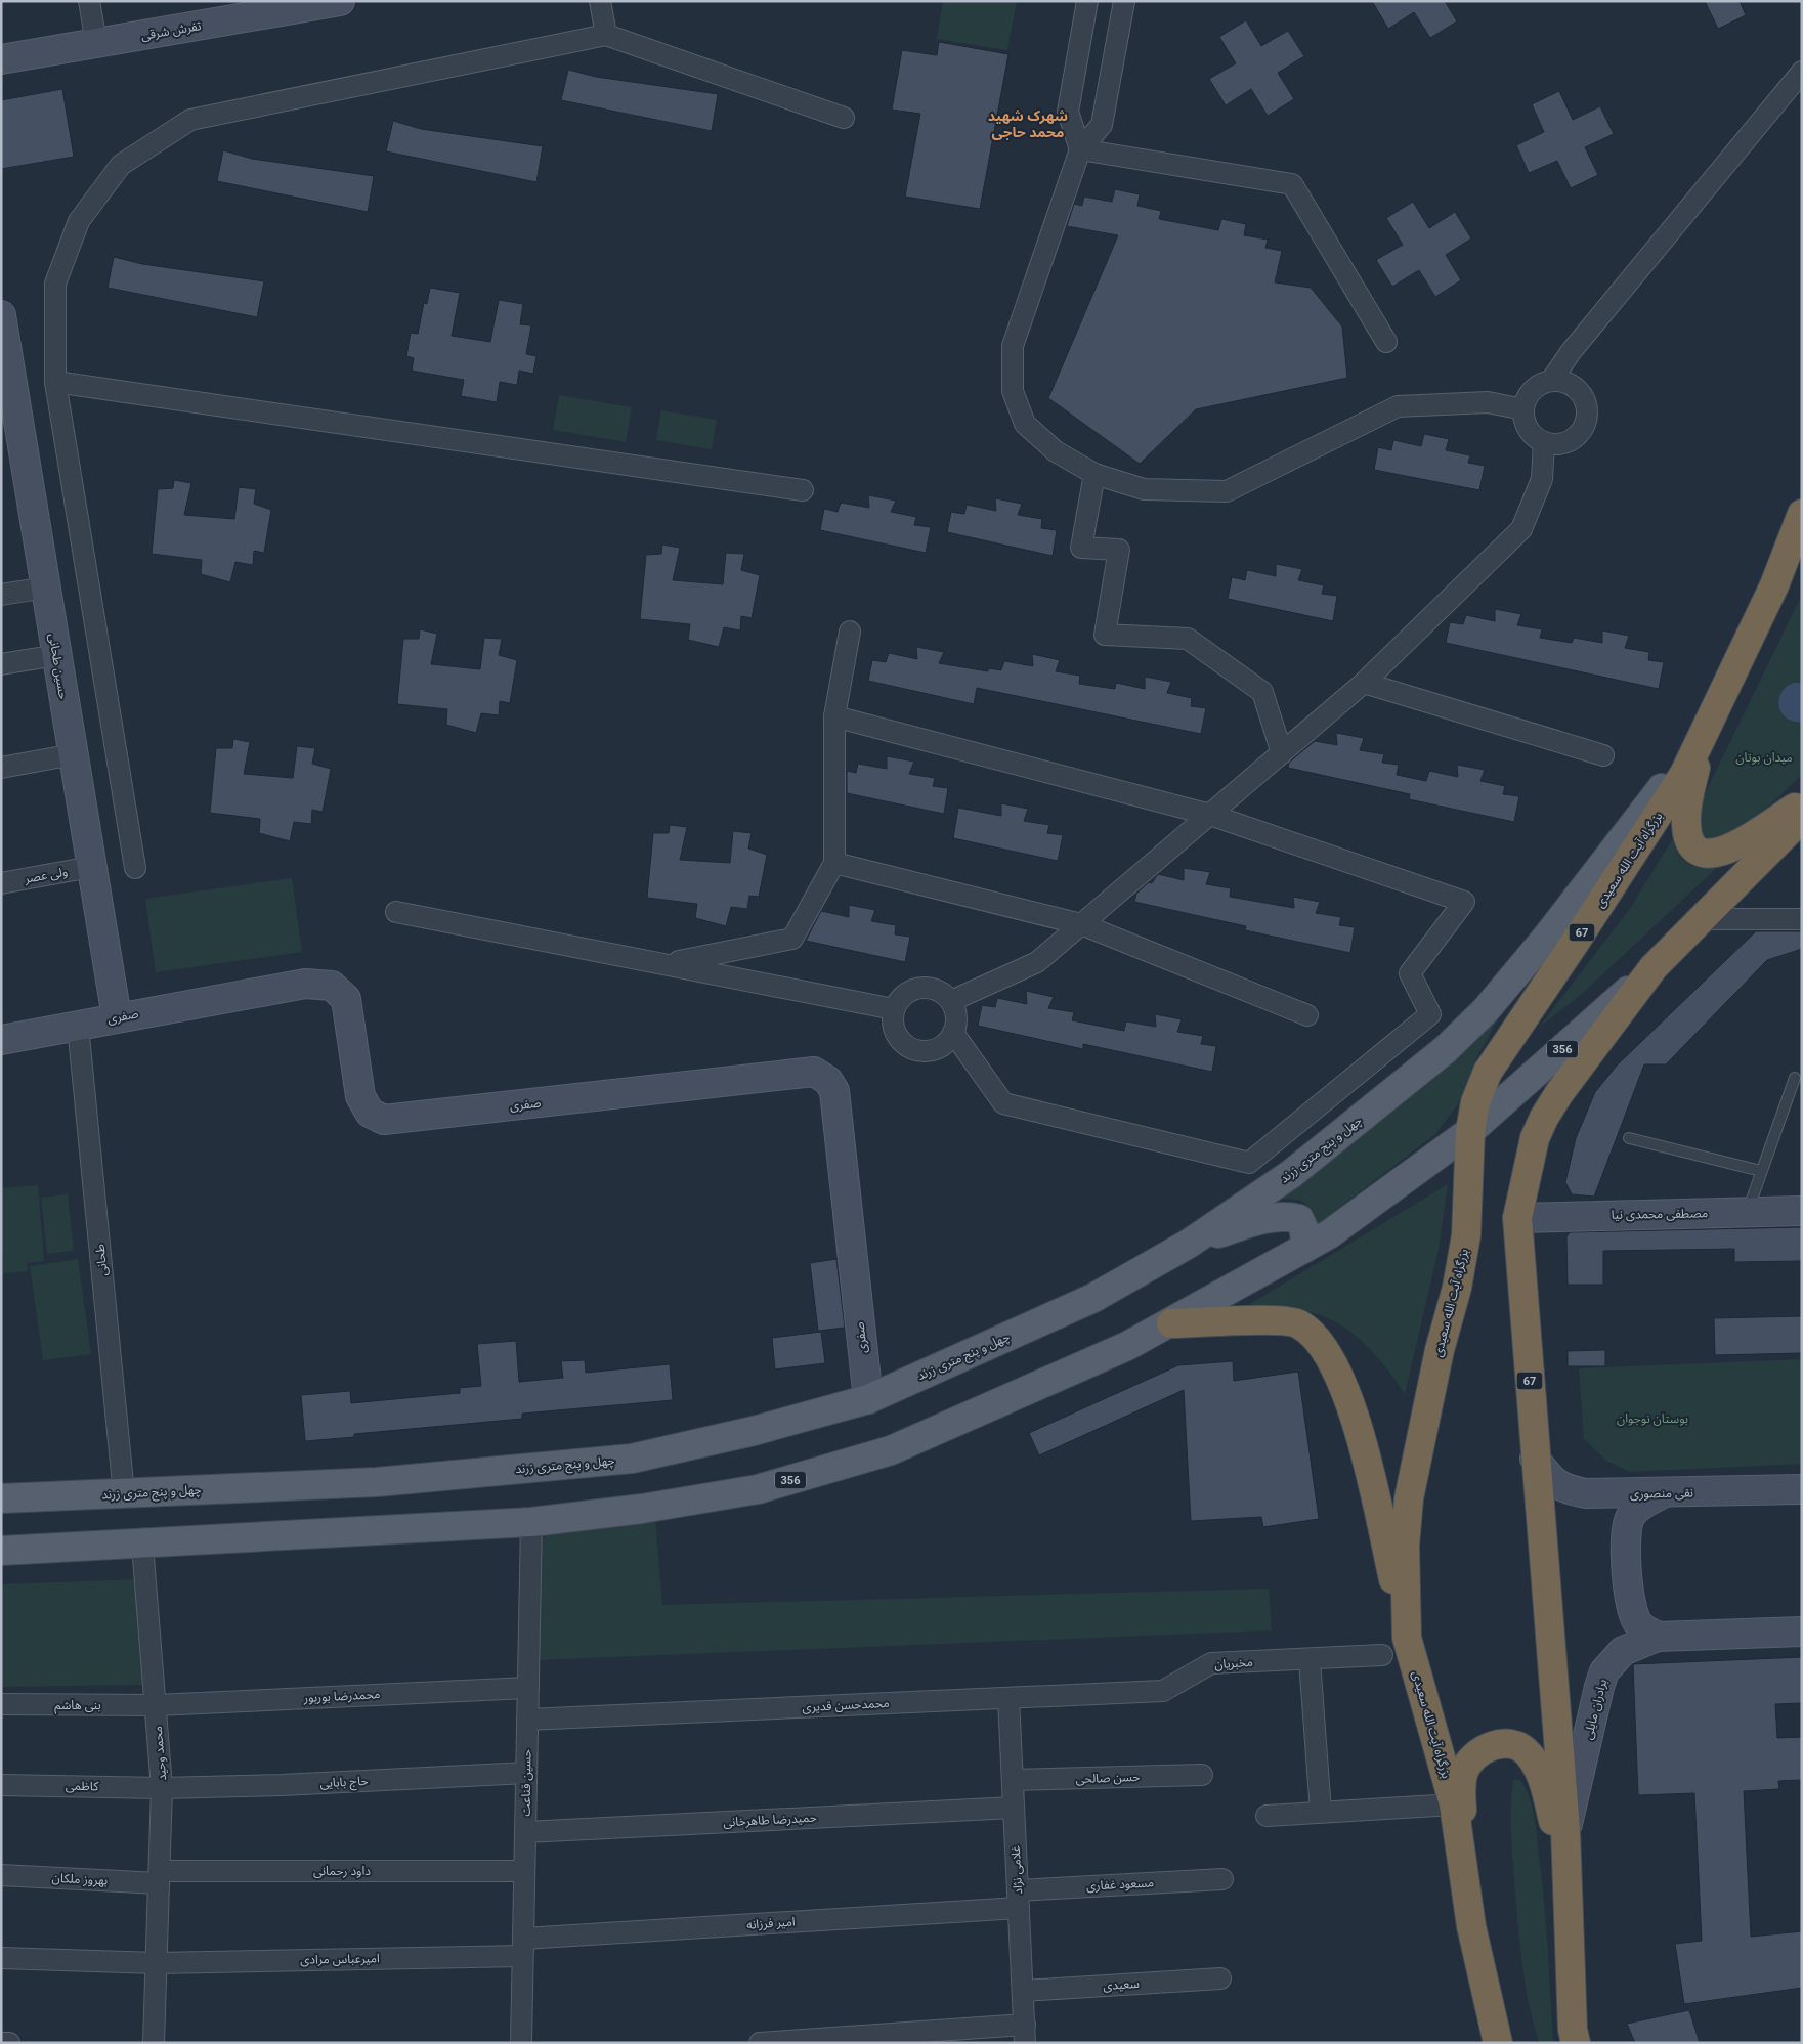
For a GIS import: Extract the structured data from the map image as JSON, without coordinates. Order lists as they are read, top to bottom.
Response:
{
  "streets": {
    "highway": ["بزرگراه آیت الله سعیدی", "67"],
    "main road": ["356", "چهل و پنج متری زرند"],
    "street": [
      "تفرش شرقی",
      "حسین طحانی",
      "ولی عصر",
      "صفری",
      "مصطفی محمدی نیا",
      "طحانی",
      "نقی منصوری",
      "مخبریان",
      "محمدرضا بوربور",
      "بنی هاشم",
      "محمدحسن قدیری",
      "برادران مایلی",
      "محمد وحید",
      "حسن صالحی",
      "حاج بابایی",
      "حسین قناعت",
      "کاظمی",
      "حمیدرضا طاهرخانی",
      "غلامی نژاد",
      "داود رحمانی",
      "بهروز ملکان",
      "مسعود غفاری",
      "امیر فرزانه",
      "امیرعباس مرادی",
      "سعيدی"
    ]
  },
  "crossings": [
    ["حسین طحانی", "ولی عصر"],
    ["حسین طحانی", "صفری"],
    ["بزرگراه آیت الله سعیدی", "356"],
    ["بزرگراه آیت الله سعیدی", "چهل و پنج متری زرند"],
    ["67", "356"],
    ["67", "مصطفی محمدی نیا"],
    ["67", "نقی منصوری"],
    ["67", "برادران مایلی"],
    ["صفری", "چهل و پنج متری زرند"],
    ["صفری", "طحانی"],
    ["356", "محمد وحید"],
    ["356", "حسین قناعت"],
    ["چهل و پنج متری زرند", "طحانی"],
    ["مخبریان", "محمدحسن قدیری"],
    ["محمدرضا بوربور", "بنی هاشم"],
    ["محمدرضا بوربور", "محمد وحید"],
    ["محمدرضا بوربور", "حسین قناعت"],
    ["بنی هاشم", "محمد وحید"],
    ["محمدحسن قدیری", "حسین قناعت"],
    ["محمدحسن قدیری", "غلامی نژاد"],
    ["محمد وحید", "حاج بابایی"],
    ["محمد وحید", "کاظمی"],
    ["محمد وحید", "داود رحمانی"],
    ["محمد وحید", "بهروز ملکان"],
    ["محمد وحید", "امیرعباس مرادی"],
    ["حسن صالحی", "غلامی نژاد"],
    ["حاج بابایی", "حسین قناعت"],
    ["حاج بابایی", "کاظمی"],
    ["حسین قناعت", "حمیدرضا طاهرخانی"],
    ["حسین قناعت", "داود رحمانی"],
    ["حسین قناعت", "امیر فرزانه"],
    ["حسین قناعت", "امیرعباس مرادی"],
    ["حمیدرضا طاهرخانی", "غلامی نژاد"],
    ["غلامی نژاد", "مسعود غفاری"],
    ["غلامی نژاد", "امیر فرزانه"],
    ["غلامی نژاد", "سعيدی"],
    ["داود رحمانی", "بهروز ملکان"],
    ["مسعود غفاری", "امیر فرزانه"],
    ["امیر فرزانه", "امیرعباس مرادی"]
  ],
  "districts": ["شهرک شهید محمد حاجی"],
  "parks": ["میدان بوتان", "بوستان نوجوان"]
}
